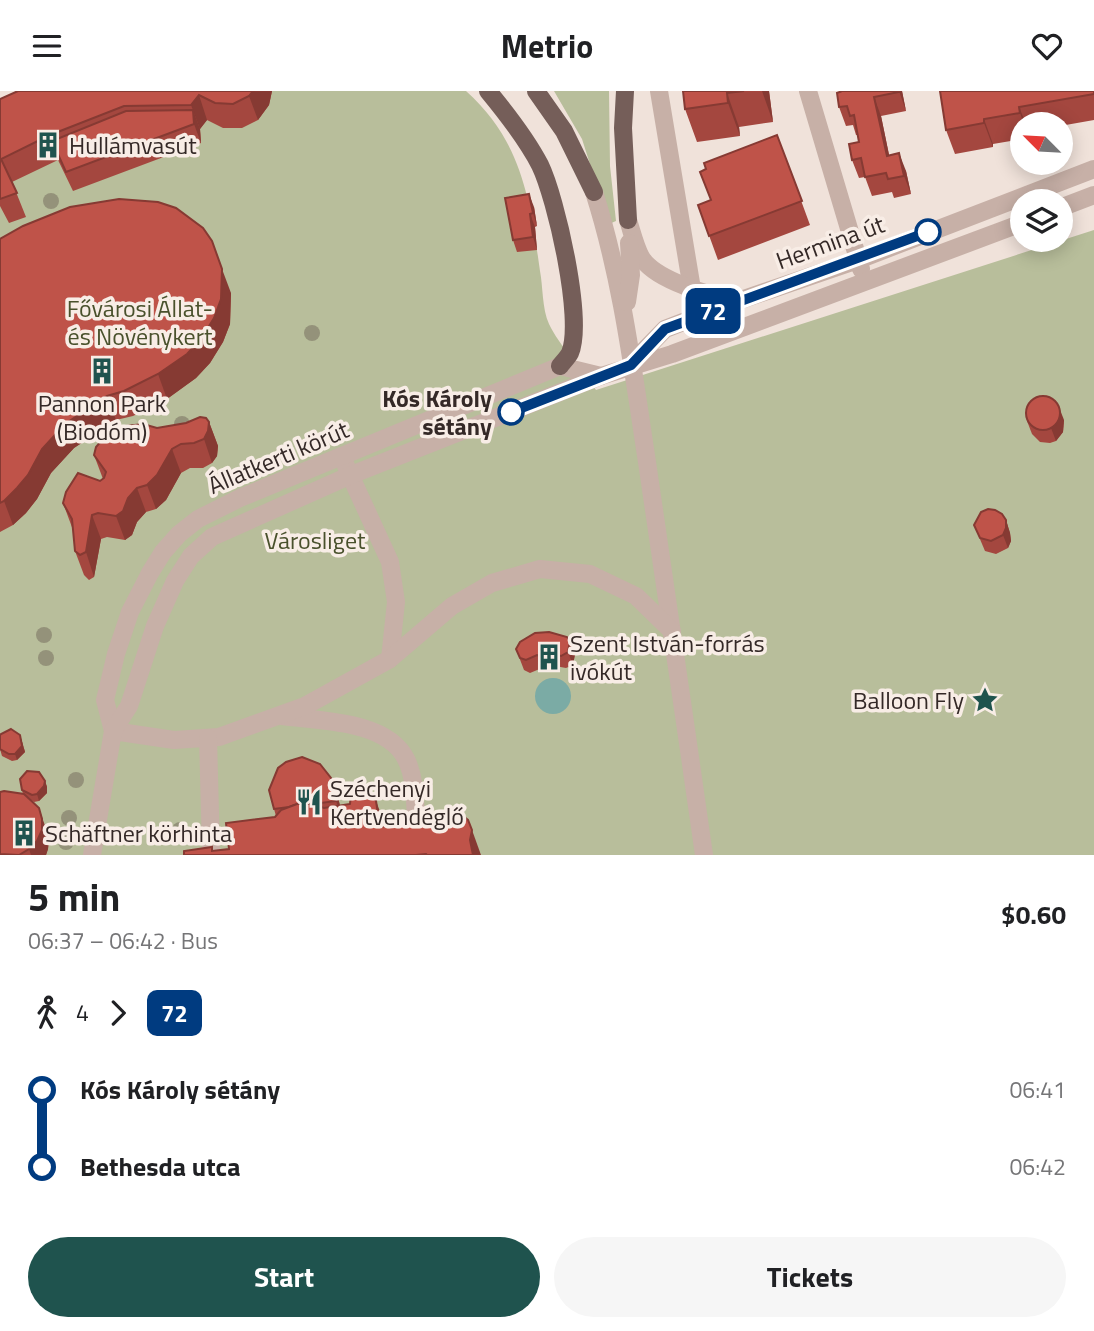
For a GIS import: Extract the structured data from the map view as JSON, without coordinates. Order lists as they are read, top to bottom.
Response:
{
  "streets": {
    "street": ["Hermina út", "Állatkerti körút"]
  },
  "crossings": [
    ["Hermina út", "Állatkerti körút"]
  ],
  "parks": ["Fővárosi Állat- és Növénykert", "Városliget"],
  "places": {
    "building": [
      "Hullámvasút",
      "Pannon Park (Biodóm)",
      "Szent István-forrás ivókút",
      "Schäftner körhinta"
    ],
    "other": ["Kós Károly sétány"],
    "place": ["Balloon Fly"],
    "restaurant": ["Széchenyi Kertvendéglő"]
  },
  "lines": ["bus line 72"],
  "north": "top left",
  "page": {
    "header": "Metrio",
    "on_map": "72",
    "heading": ["5 min", "06:37 – 06:42 · Bus", "$0.60"],
    "legs": ["4", "72"],
    "list": [
      {
        "name": "Kós Károly sétány",
        "value": "06:41"
      },
      {
        "name": "Bethesda utca",
        "value": "06:42"
      }
    ],
    "buttons": ["Start", "Tickets"]
  }
}
